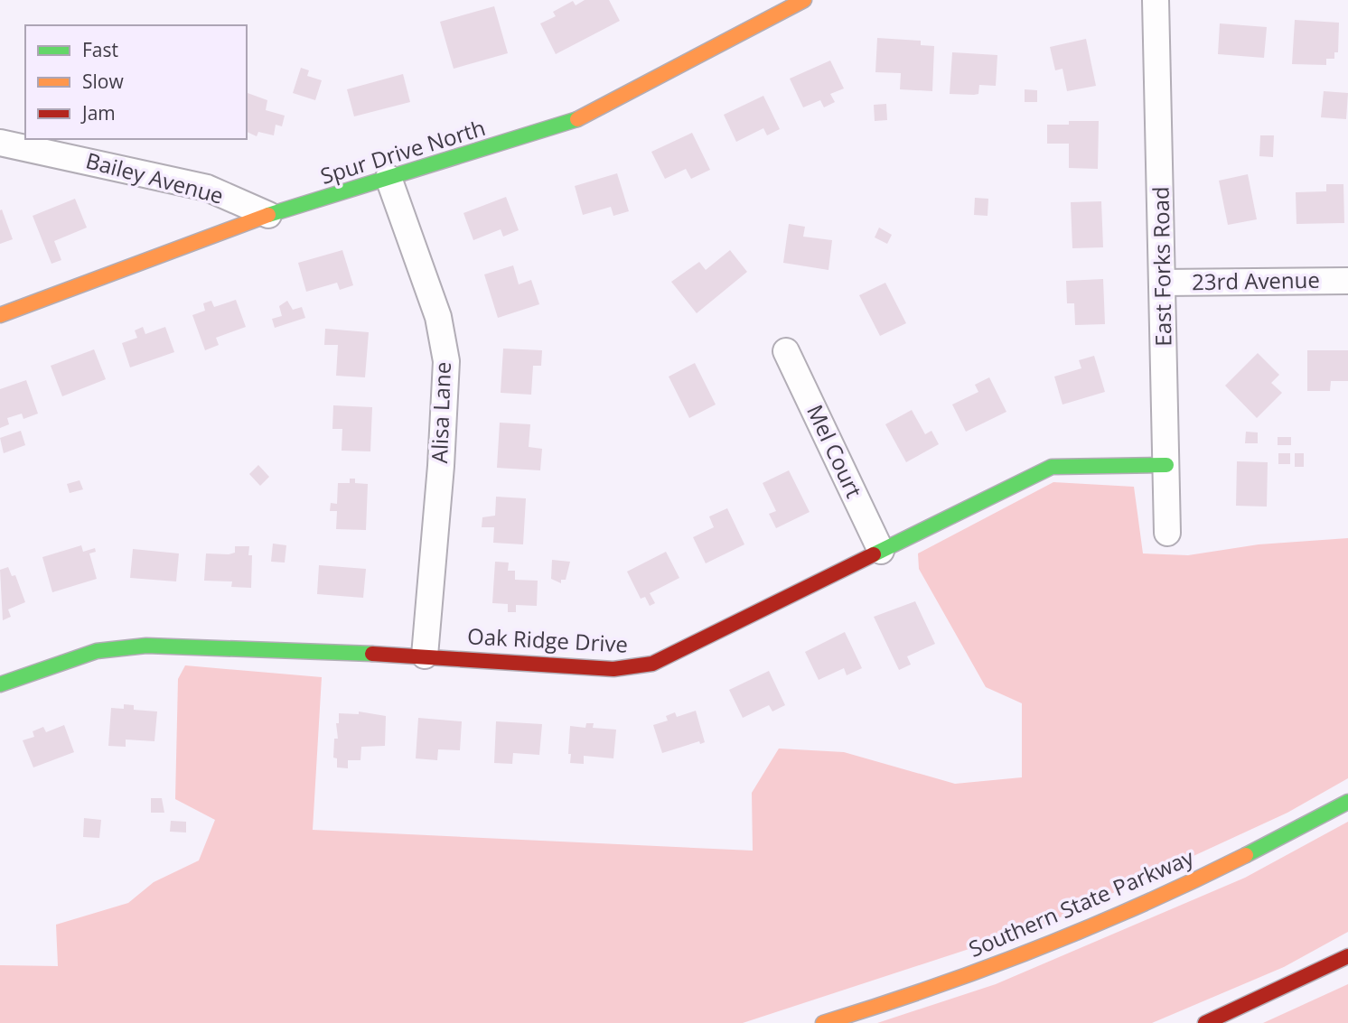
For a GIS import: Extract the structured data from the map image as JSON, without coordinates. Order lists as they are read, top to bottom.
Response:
{
  "streets": {
    "main road": ["Spur Drive North", "Oak Ridge Drive", "Southern State Parkway"],
    "street": [
      "Bailey Avenue",
      "East Forks Road",
      "23rd Avenue",
      "Alisa Lane",
      "Mel Court"
    ]
  },
  "crossings": [
    ["Spur Drive North", "Bailey Avenue"],
    ["Spur Drive North", "Alisa Lane"],
    ["East Forks Road", "23rd Avenue"],
    ["East Forks Road", "Oak Ridge Drive"],
    ["Alisa Lane", "Oak Ridge Drive"],
    ["Mel Court", "Oak Ridge Drive"]
  ],
  "legend": ["Fast", "Slow", "Jam"]
}
